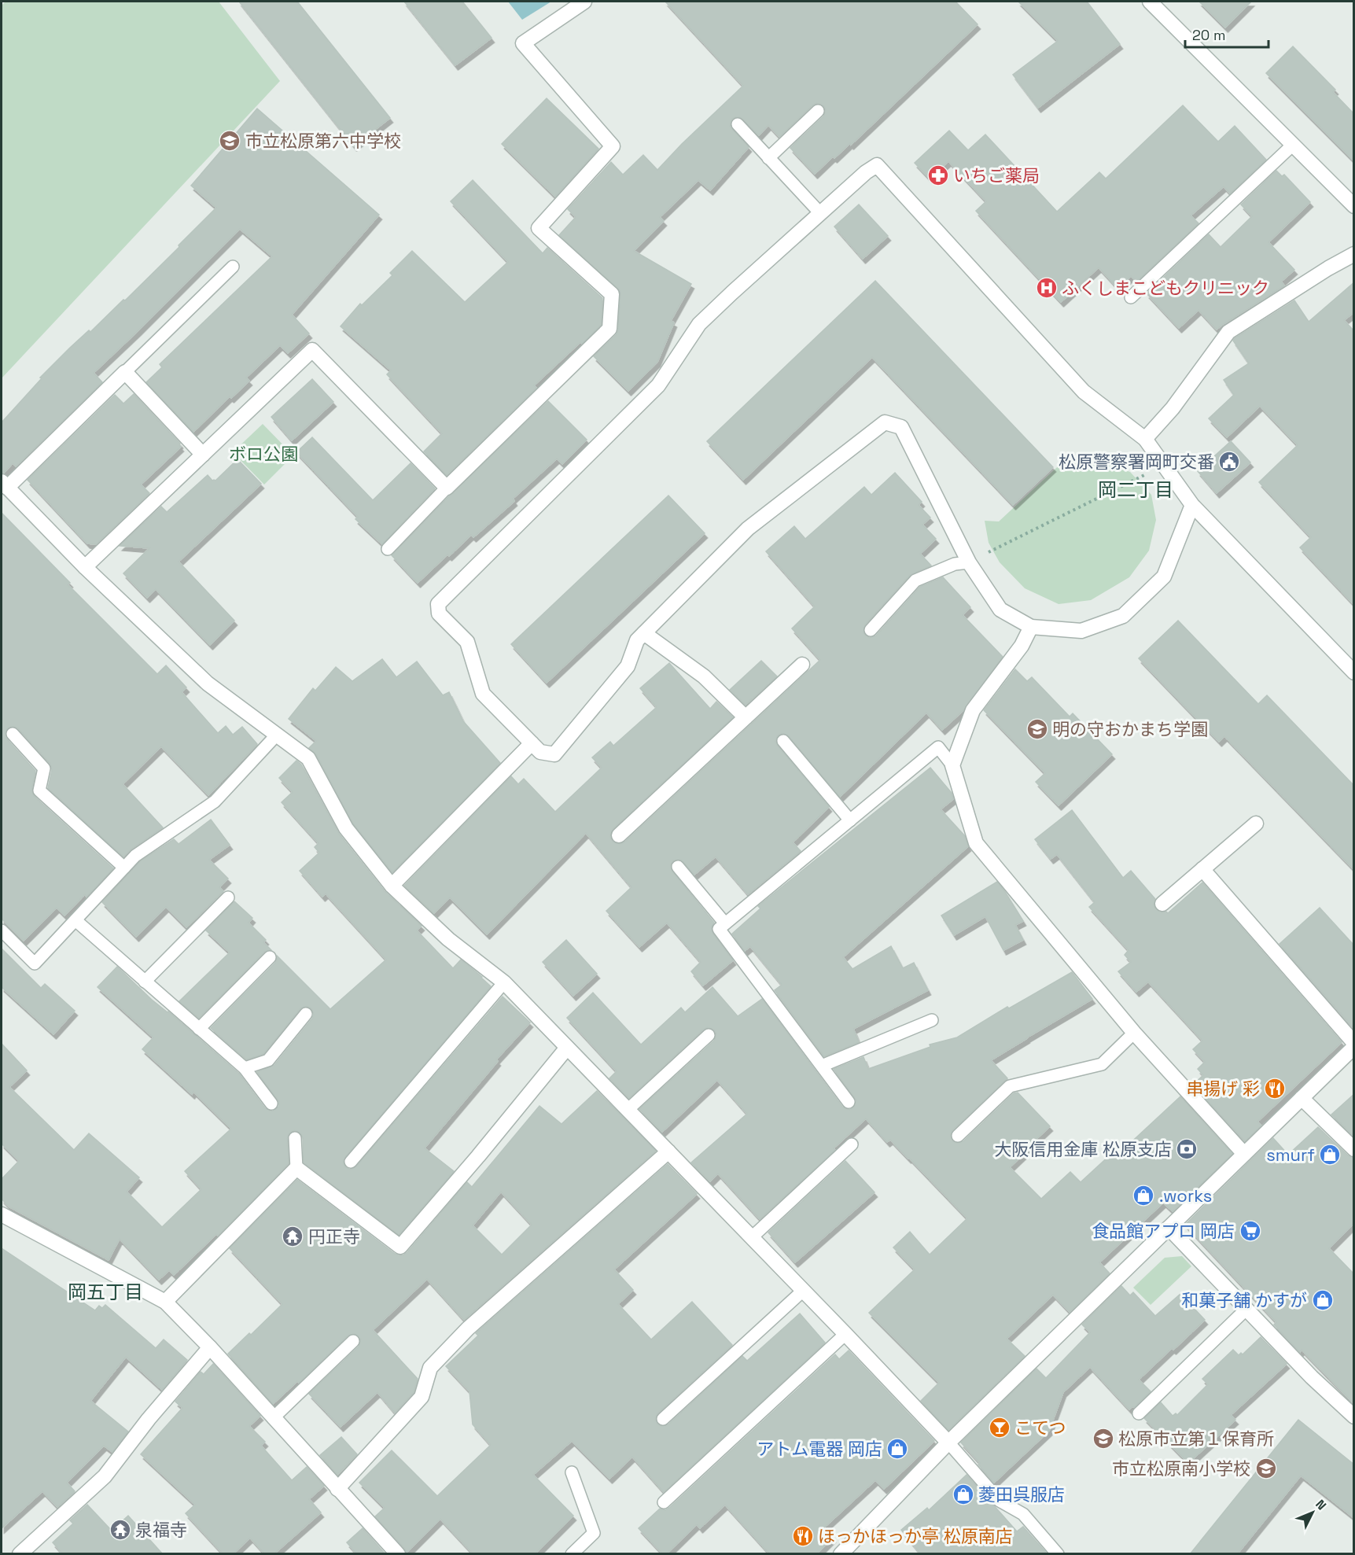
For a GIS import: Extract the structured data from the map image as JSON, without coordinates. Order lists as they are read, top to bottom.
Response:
{
  "districts": ["岡二丁目", "岡五丁目"],
  "parks": ["ボロ公園"],
  "places": {
    "school or university": [
      "市立松原第六中学校",
      "明の守おかまち学園",
      "松原市立第１保育所",
      "市立松原南小学校"
    ],
    "pharmacy": ["いちご薬局"],
    "hospital": ["ふくしまこどもクリニック"],
    "public building": ["松原警察署岡町交番"],
    "restaurant": ["串揚げ 彩", "ほっかほっか亭 松原南店"],
    "bank": ["大阪信用金庫 松原支店"],
    "shop": [
      "smurf",
      ".works",
      "和菓子舗 かすが",
      "アトム電器 岡店",
      "菱田呉服店"
    ],
    "supermarket": ["食品館アプロ 岡店"],
    "temple": ["円正寺", "泉福寺"],
    "bar": ["こてつ"]
  },
  "scale_bar": "20 m",
  "north": "top right"
}
